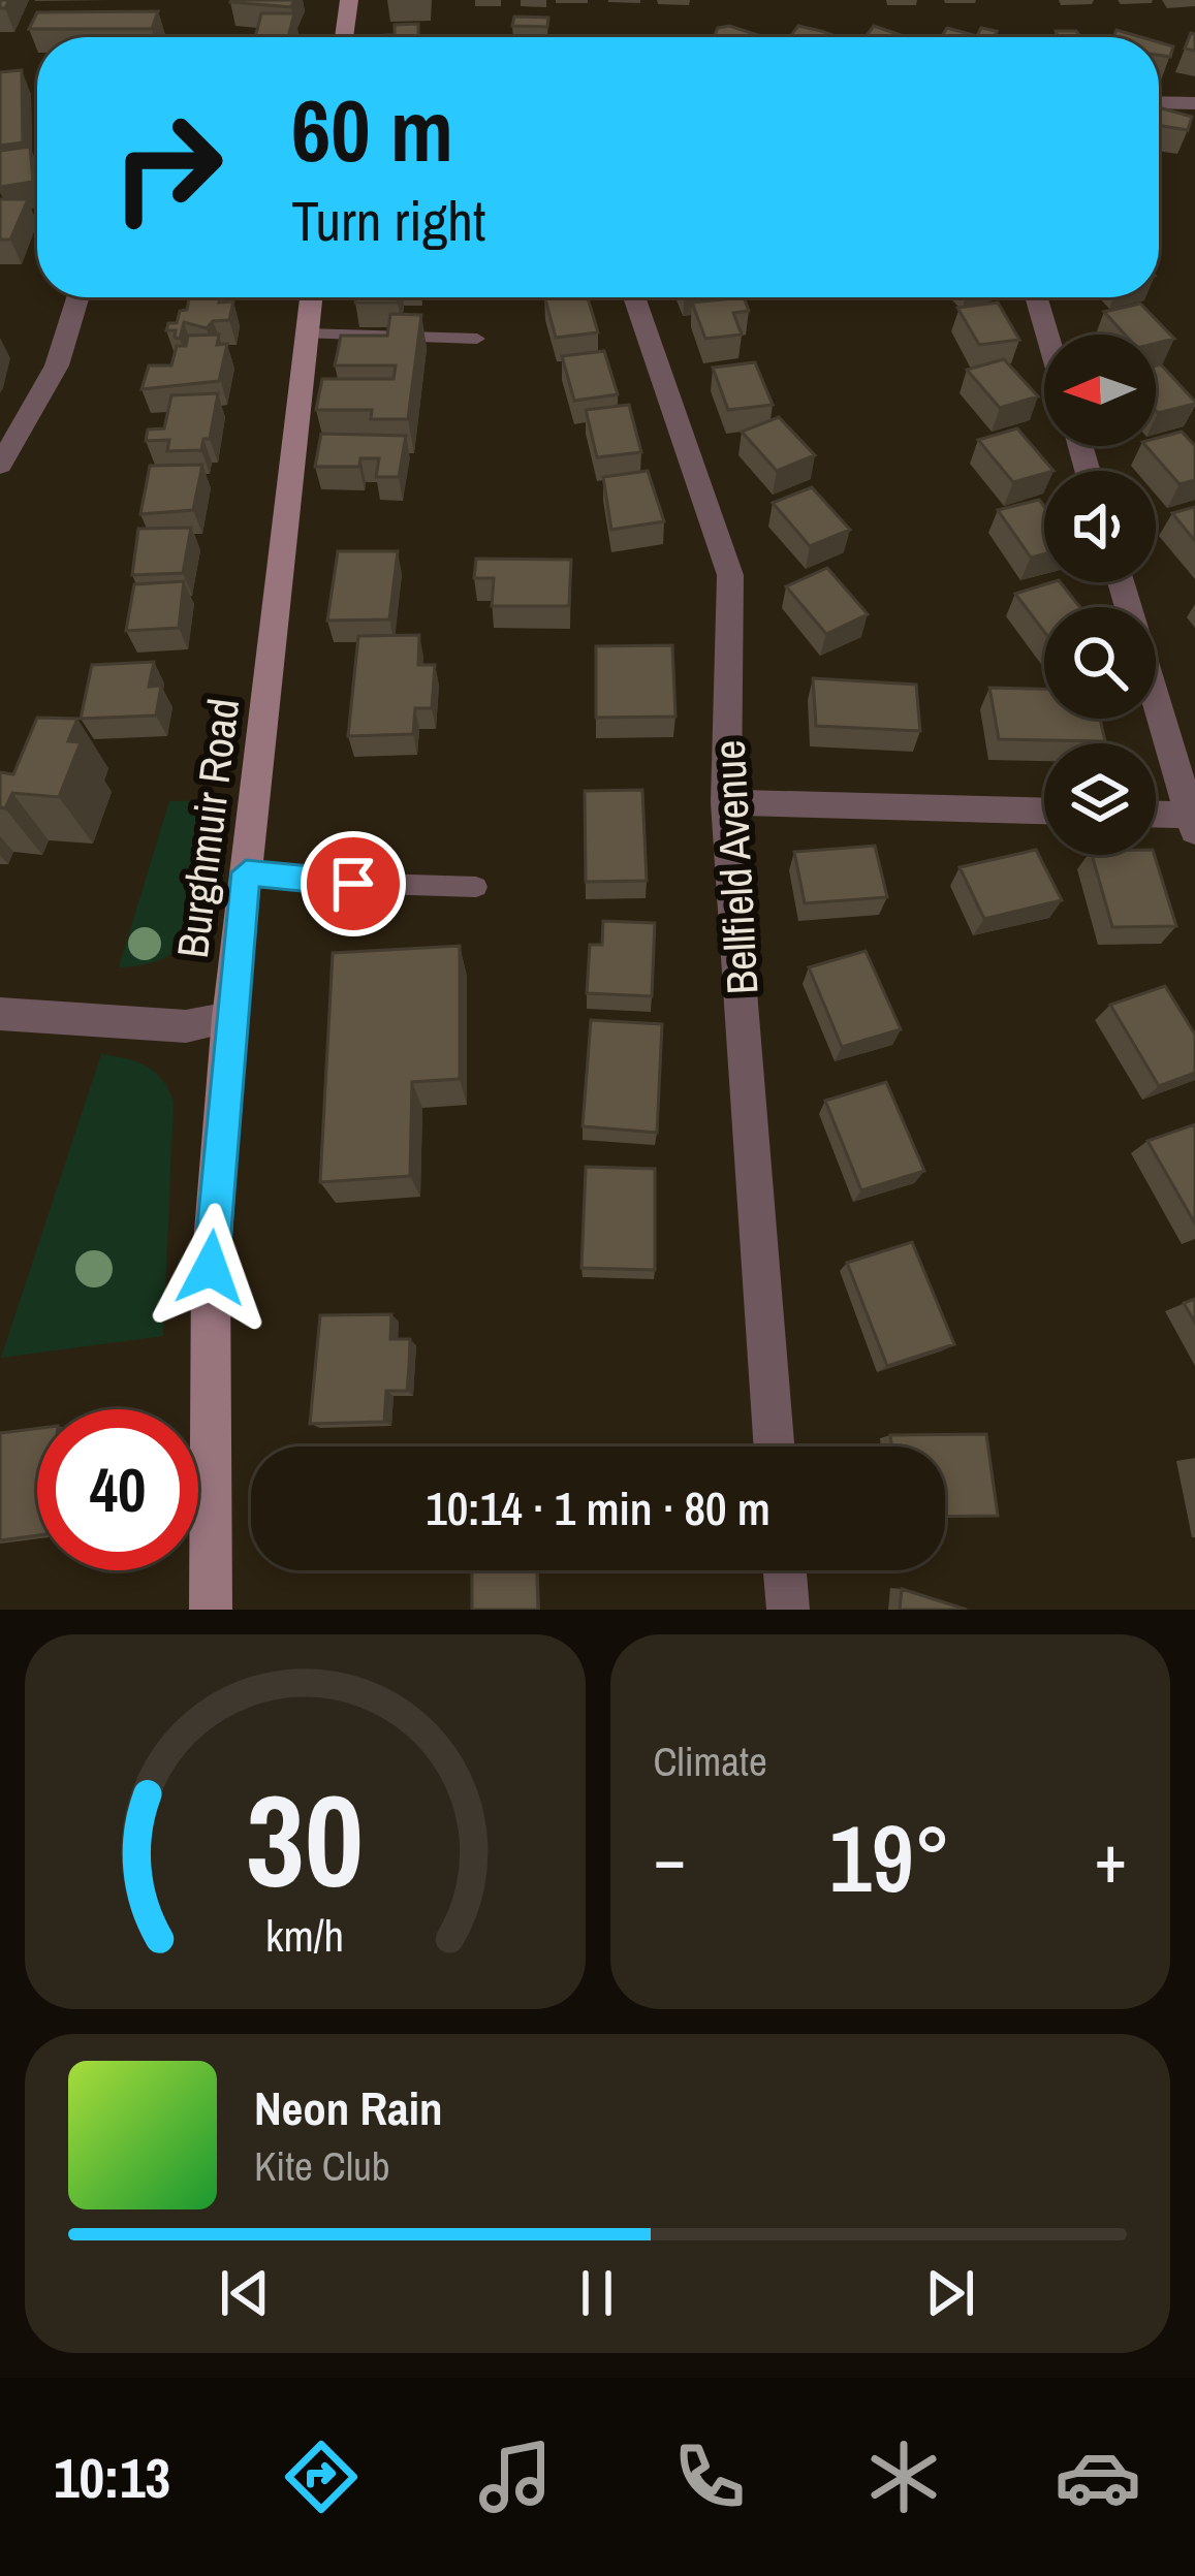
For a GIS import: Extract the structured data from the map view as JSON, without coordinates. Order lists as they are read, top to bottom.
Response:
{
  "streets": {
    "street": ["Burghmuir Road", "Bellfield Avenue"]
  },
  "north": "left",
  "page": {
    "turn": ["60 m", "Turn right"],
    "limit": "40",
    "trip": "10:14 · 1 min · 80 m",
    "tile": "Climate",
    "heat": ["−", "19°", "+"],
    "song": ["Neon Rain", "Kite Club"],
    "tabs": "10:13",
    "gauge": ["30", "km/h"]
  }
}
